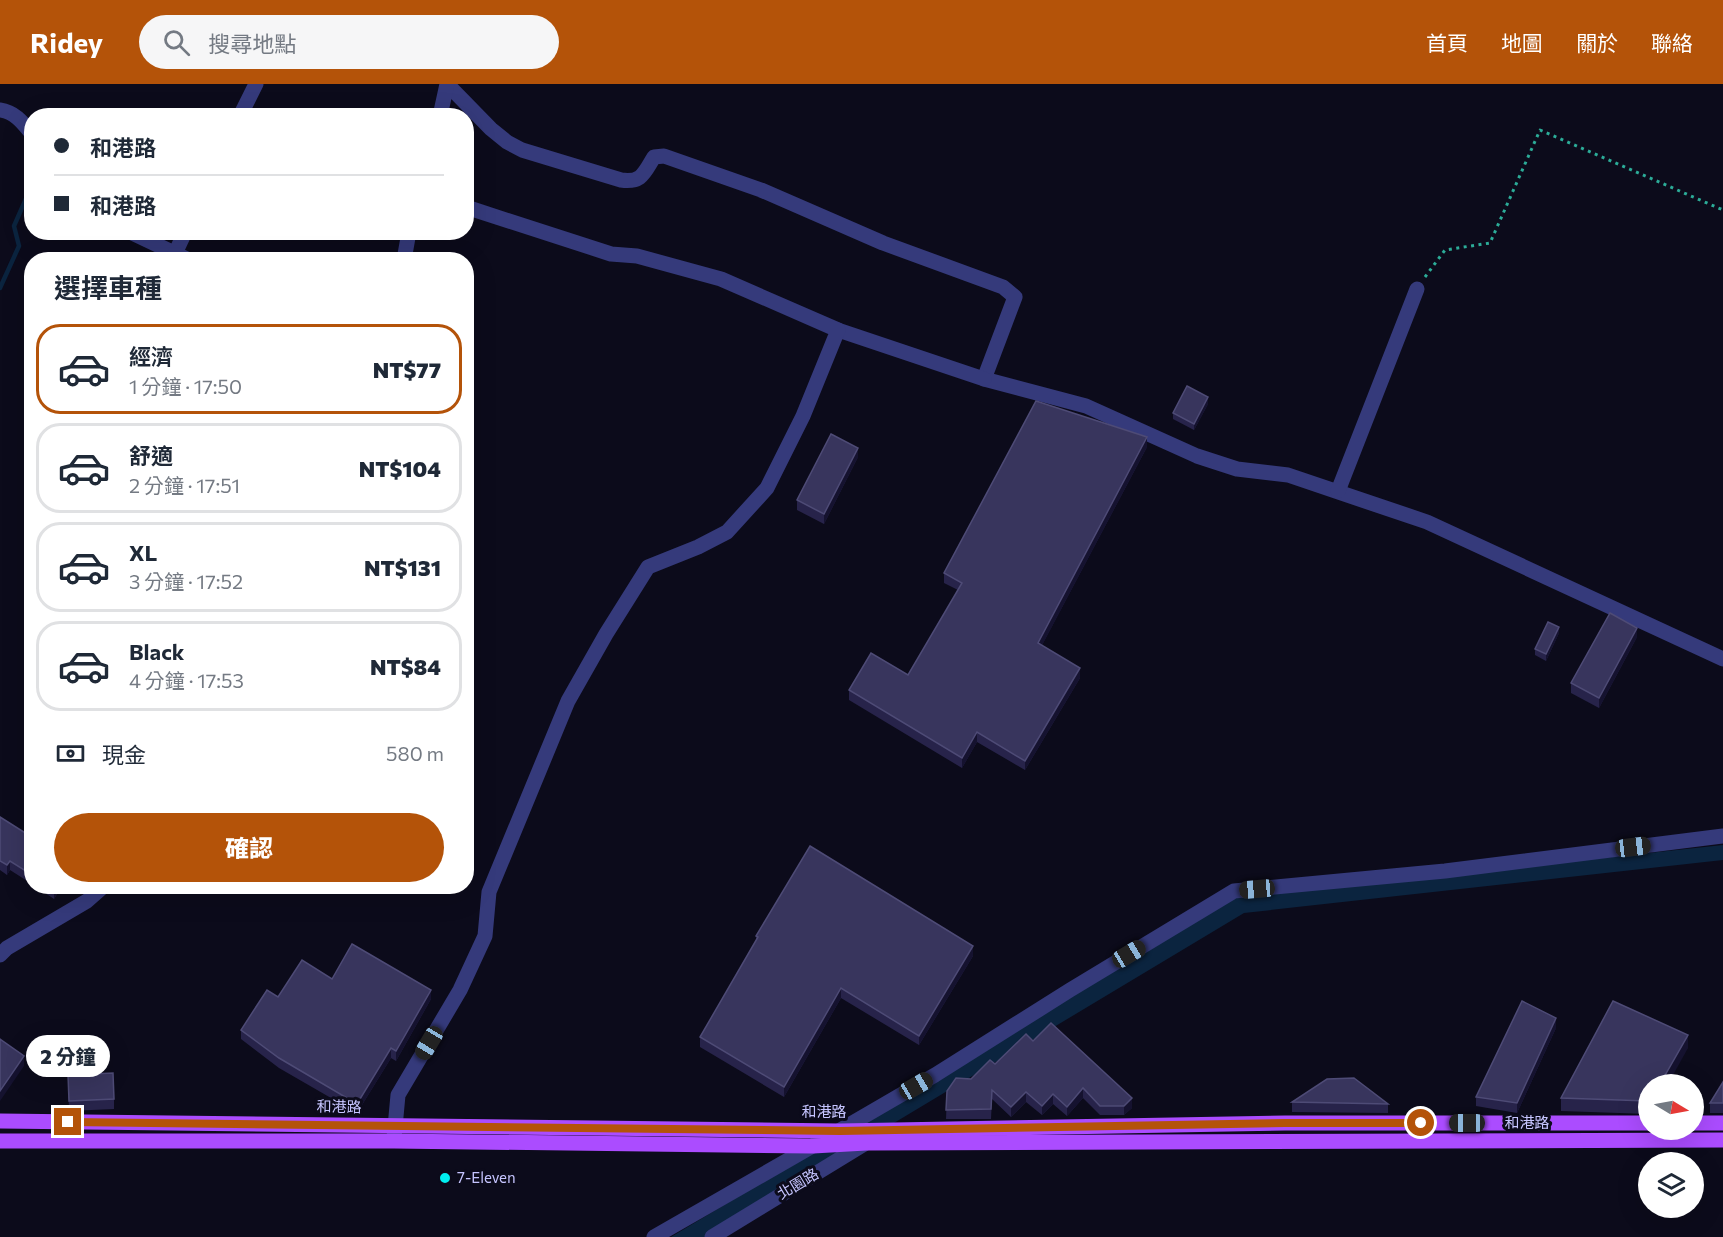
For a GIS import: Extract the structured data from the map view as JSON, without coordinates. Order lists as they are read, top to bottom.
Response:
{
  "streets": {
    "main road": ["和港路"],
    "lane": ["北園路"]
  },
  "crossings": [
    ["和港路", "北園路"]
  ],
  "places": ["7-Eleven"],
  "north": "right",
  "page": {
    "header": "Ridey",
    "search": "搜尋地點",
    "nav": [
      "首頁",
      "地圖",
      "關於",
      "聯絡"
    ],
    "banner": ["和港路", "和港路"],
    "heading": "選擇車種",
    "list": [
      {
        "name": "經濟",
        "note": "1 分鐘 · 17:50",
        "value": "NT$77"
      },
      {
        "name": "舒適",
        "note": "2 分鐘 · 17:51",
        "value": "NT$104"
      },
      {
        "name": "XL",
        "note": "3 分鐘 · 17:52",
        "value": "NT$131"
      },
      {
        "name": "Black",
        "note": "4 分鐘 · 17:53",
        "value": "NT$84"
      }
    ],
    "pay": ["現金", "580 m"],
    "buttons": "確認",
    "bubble": "2 分鐘"
  }
}
